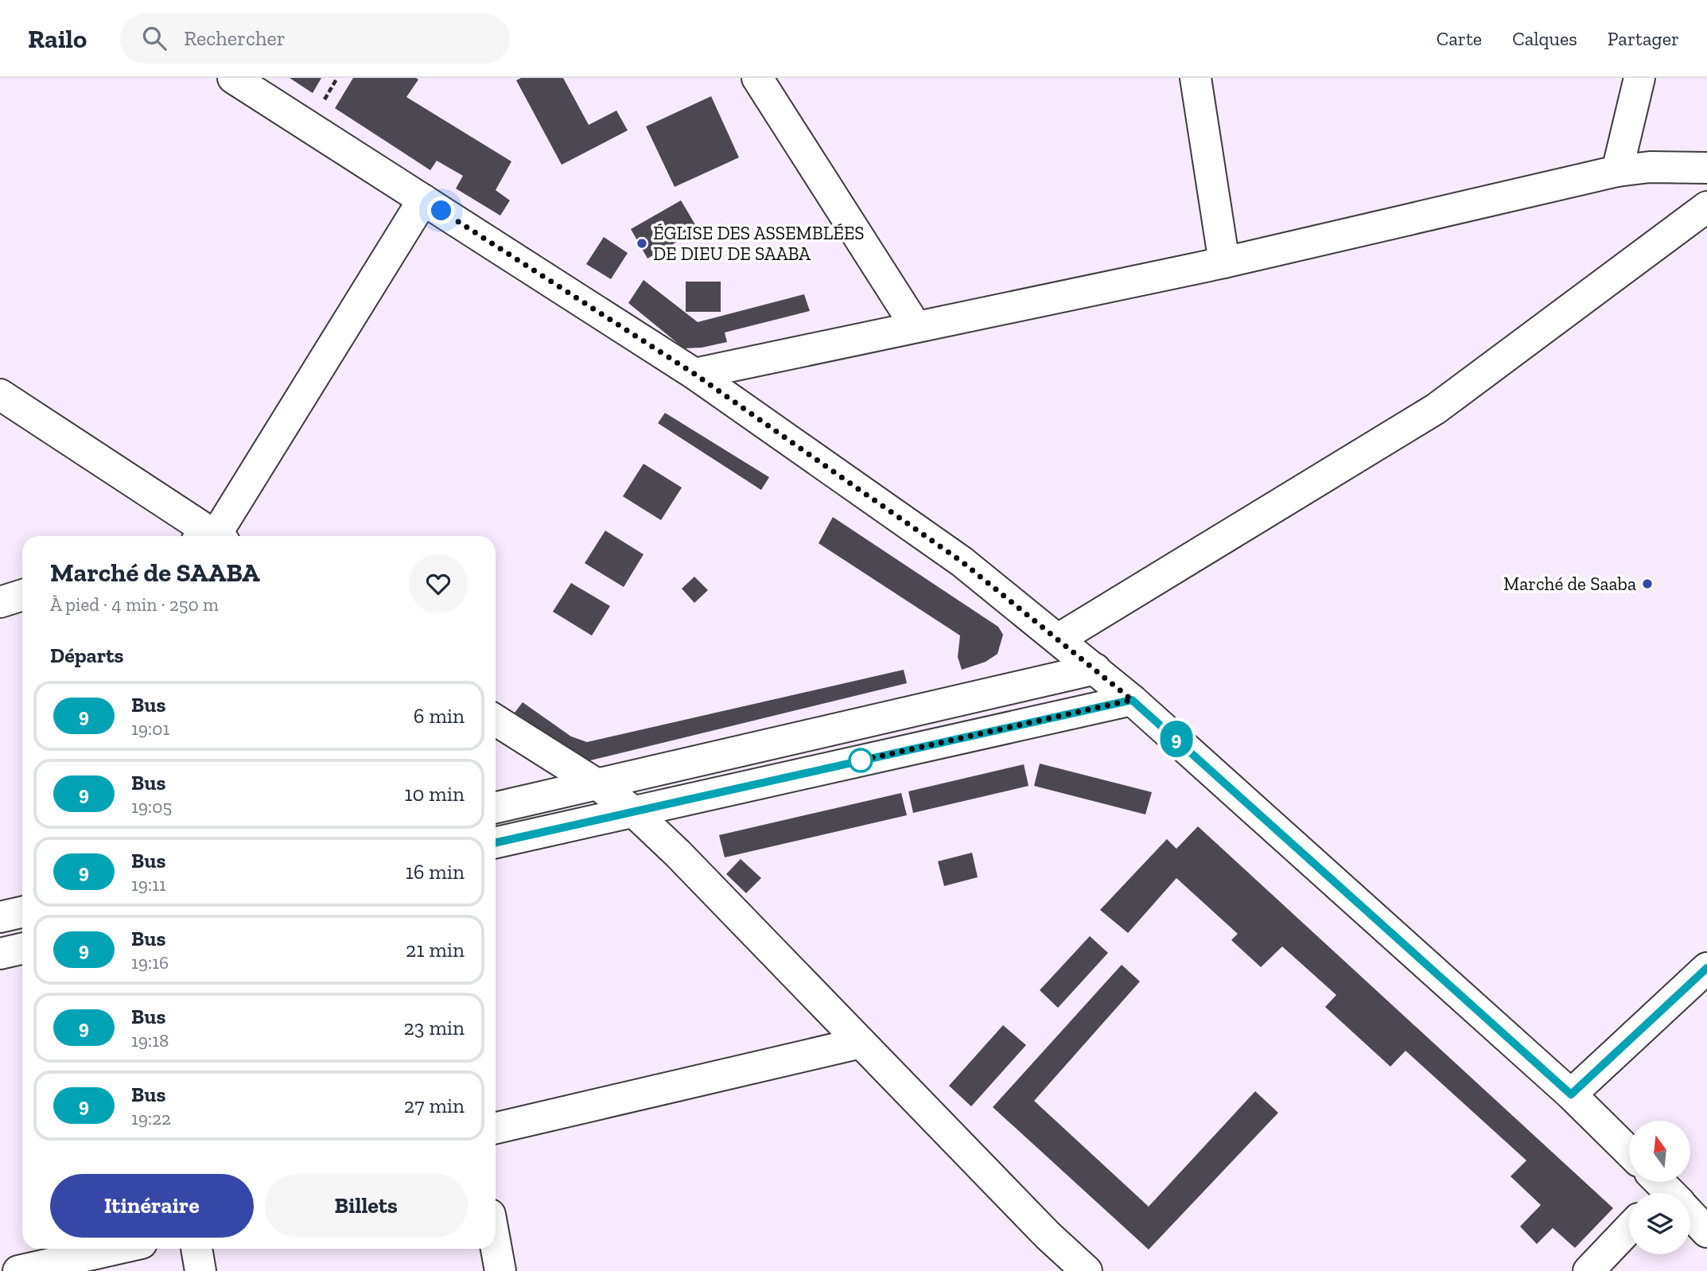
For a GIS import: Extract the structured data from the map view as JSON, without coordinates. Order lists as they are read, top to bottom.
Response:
{
  "places": ["ÉGLISE DES ASSEMBLÉES DE DIEU DE SAABA", "Marché de Saaba"],
  "lines": ["bus line 9"],
  "north": "top",
  "page": {
    "header": "Railo",
    "search": "Rechercher",
    "nav": ["Carte", "Calques", "Partager"],
    "on_map": "9",
    "heading": [
      ["Marché de SAABA", "À pied · 4 min · 250 m"],
      "Départs"
    ],
    "list": [
      {
        "mark": "9",
        "name": "Bus",
        "note": "19:01",
        "value": "6 min"
      },
      {
        "mark": "9",
        "name": "Bus",
        "note": "19:05",
        "value": "10 min"
      },
      {
        "mark": "9",
        "name": "Bus",
        "note": "19:11",
        "value": "16 min"
      },
      {
        "mark": "9",
        "name": "Bus",
        "note": "19:16",
        "value": "21 min"
      },
      {
        "mark": "9",
        "name": "Bus",
        "note": "19:18",
        "value": "23 min"
      },
      {
        "mark": "9",
        "name": "Bus",
        "note": "19:22",
        "value": "27 min"
      }
    ],
    "buttons": ["Itinéraire", "Billets"]
  }
}
